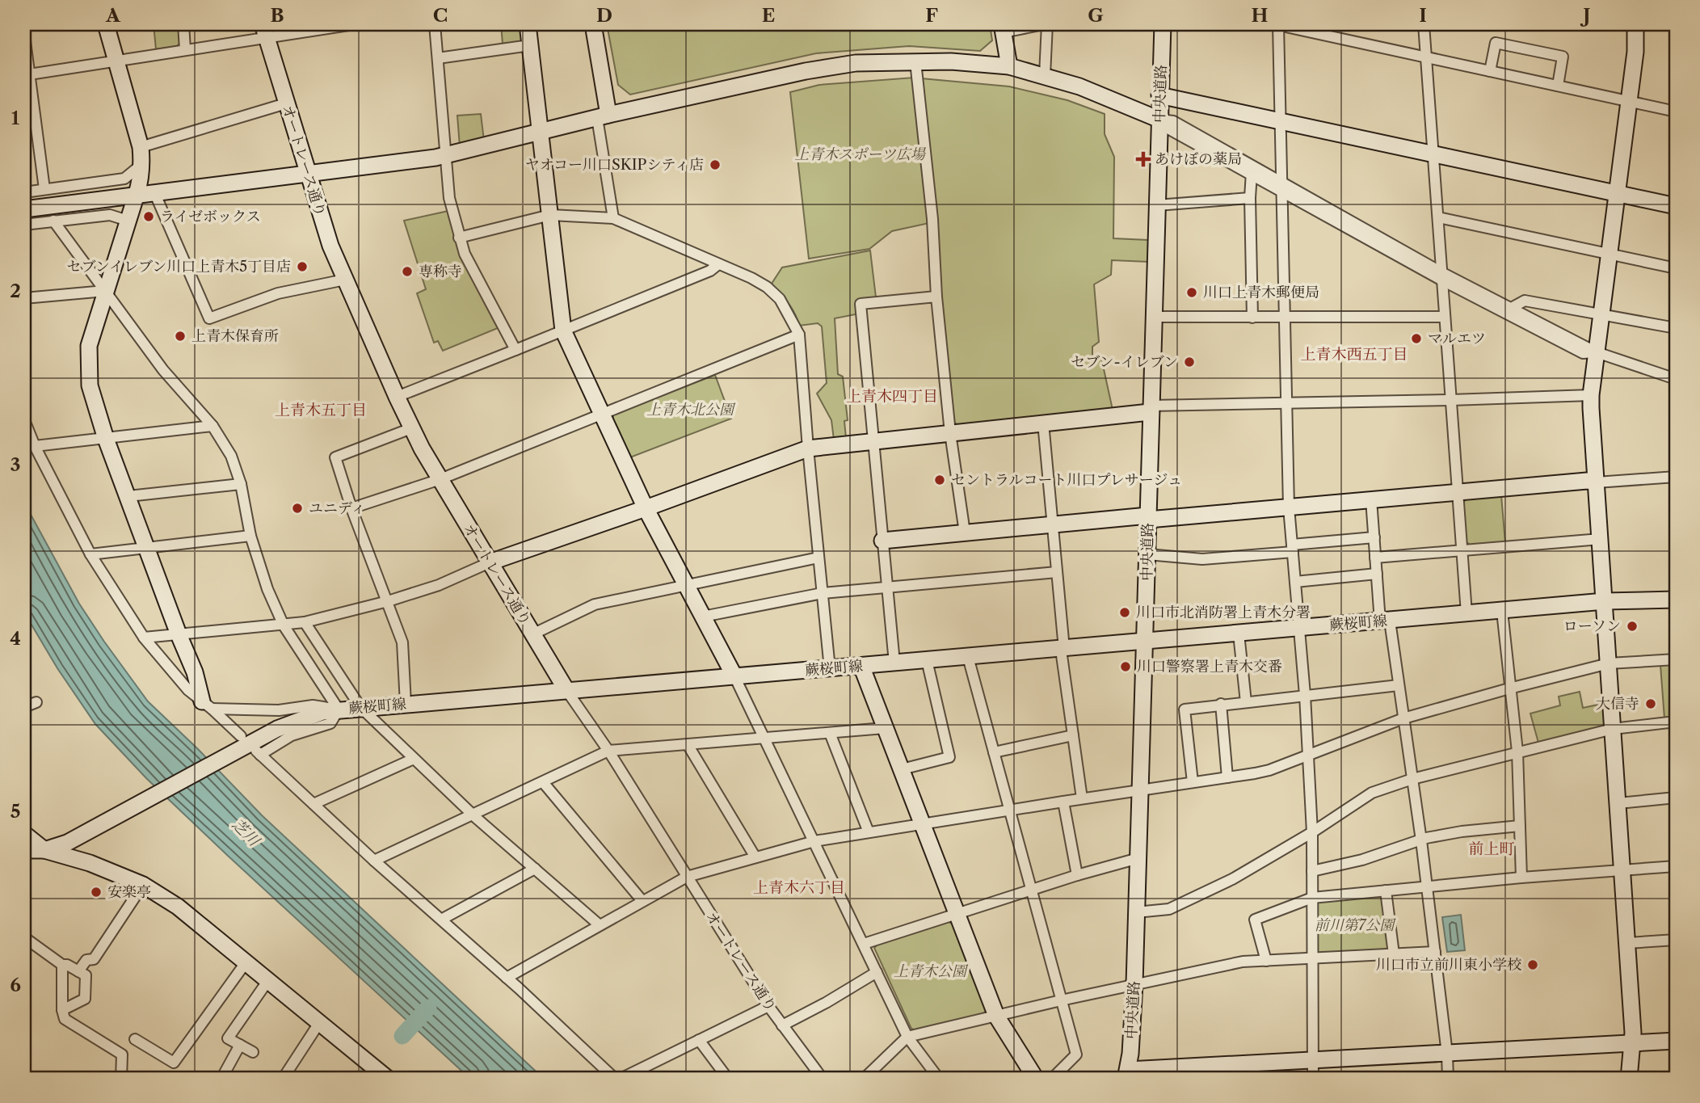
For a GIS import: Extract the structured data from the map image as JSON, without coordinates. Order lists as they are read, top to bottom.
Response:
{
  "streets": {
    "street": ["中央道路", "オートレース通り", "蕨桜町線"]
  },
  "crossings": [
    ["中央道路", "蕨桜町線"],
    ["オートレース通り", "蕨桜町線"]
  ],
  "districts": [
    "上青木西五丁目",
    "上青木四丁目",
    "上青木五丁目",
    "前上町",
    "上青木六丁目"
  ],
  "water": ["芝川"],
  "parks": [
    "上青木スポーツ広場",
    "上青木北公園",
    "前川第7公園",
    "上青木公園"
  ],
  "places": {
    "health": ["あけぼの薬局"],
    "other": [
      "ヤオコー川口SKIPシティ店",
      "ライゼボックス",
      "セブンイレブン川口上青木5丁目店",
      "専称寺",
      "川口上青木郵便局",
      "上青木保育所",
      "マルエツ",
      "セブン-イレブン",
      "セントラルコート川口プレサージュ",
      "ユニディ",
      "川口市北消防署上青木分署",
      "ローソン",
      "川口警察署上青木交番",
      "大信寺",
      "安楽亭",
      "川口市立前川東小学校"
    ]
  },
  "grid": {
    "columns": [
      "A",
      "B",
      "C",
      "D",
      "E",
      "F",
      "G",
      "H",
      "I",
      "J"
    ],
    "rows": [
      "1",
      "2",
      "3",
      "4",
      "5",
      "6"
    ]
  }
}
